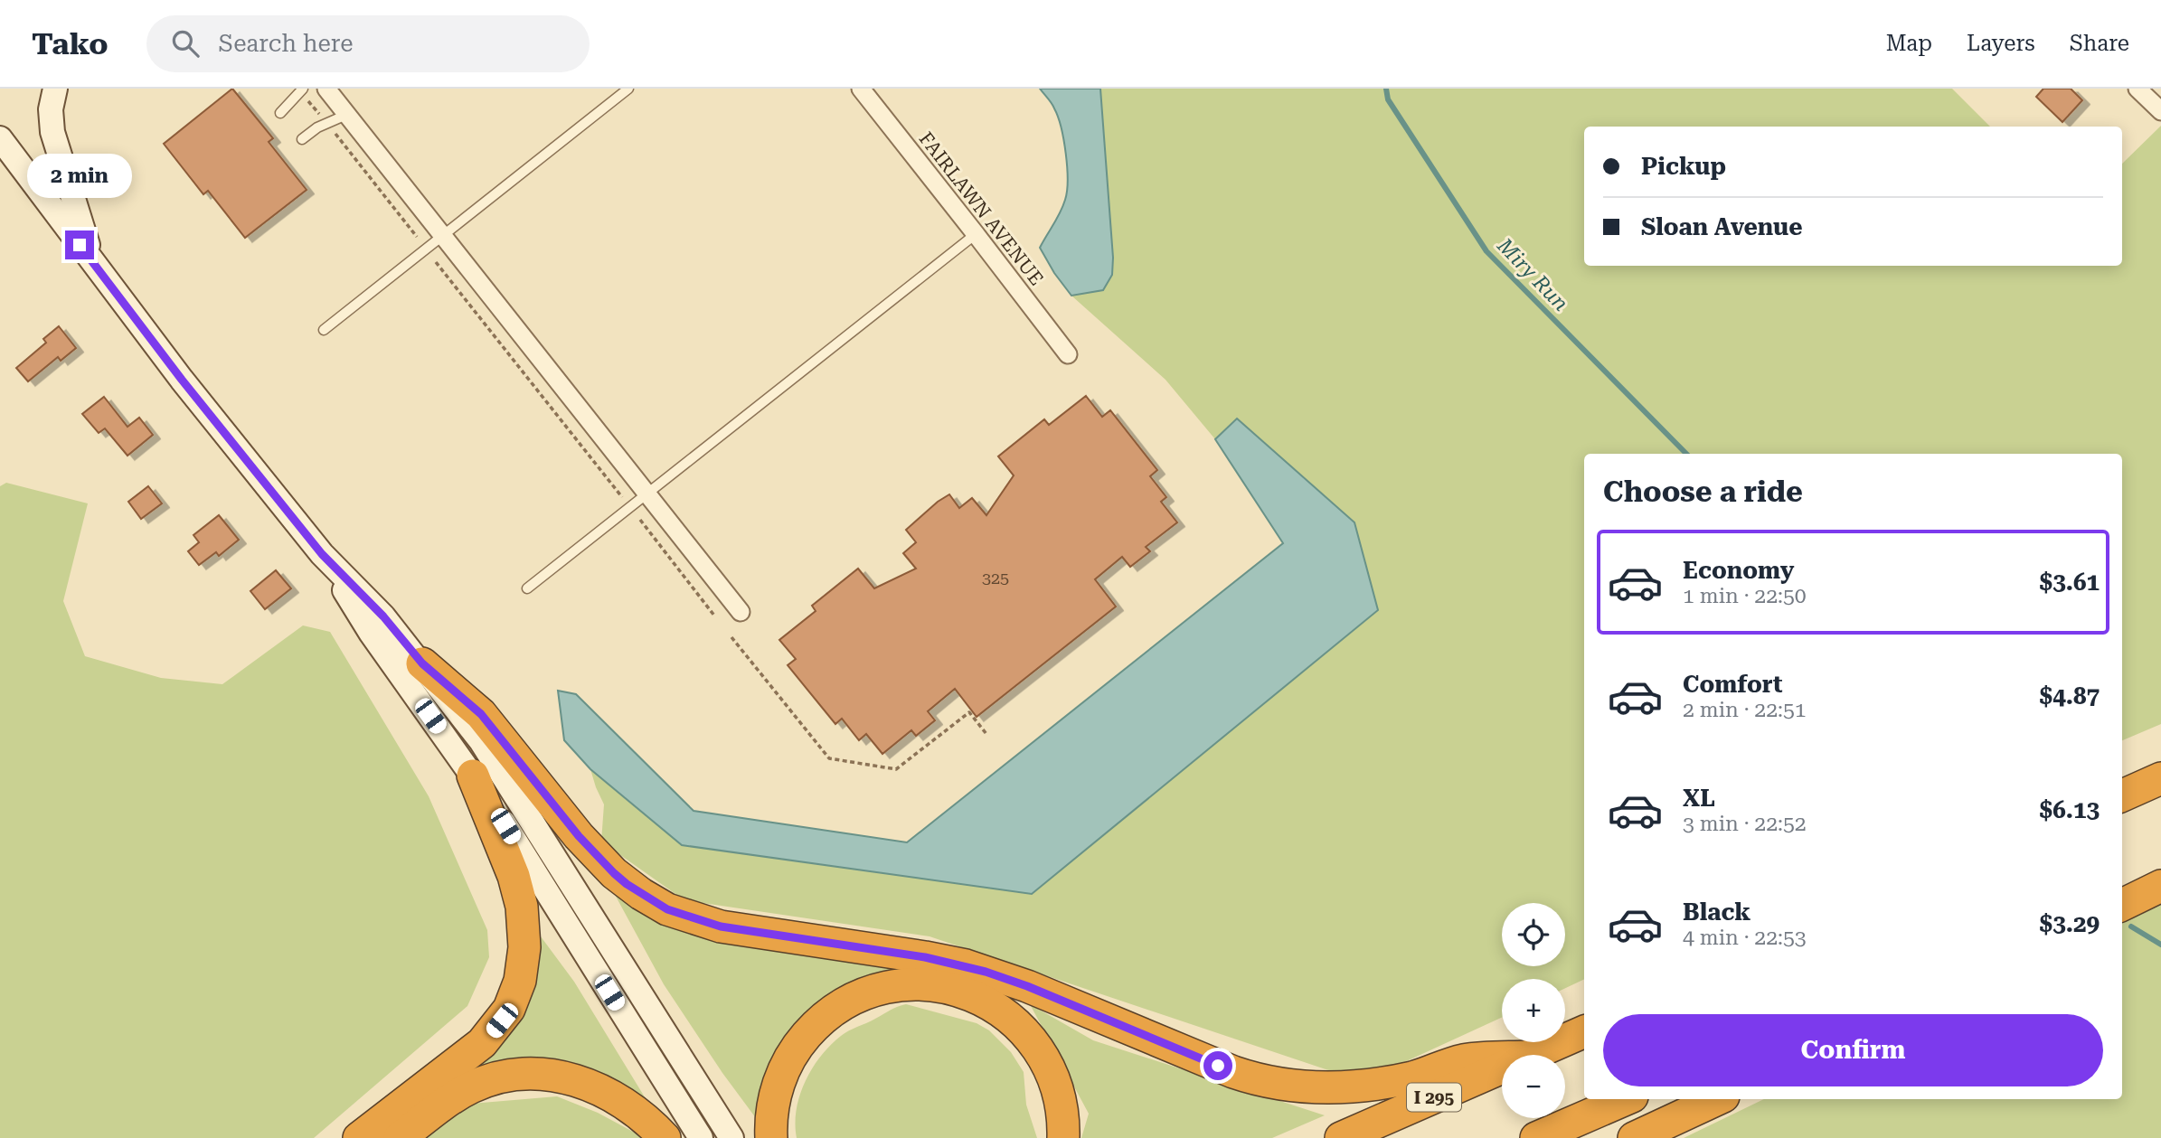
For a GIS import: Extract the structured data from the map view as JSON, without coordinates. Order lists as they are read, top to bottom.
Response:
{
  "streets": {
    "highway": ["I 295"],
    "street": ["FAIRLAWN AVENUE"]
  },
  "water": ["Miry Run"],
  "house_numbers": ["325"],
  "page": {
    "header": "Tako",
    "search": "Search here",
    "nav": ["Map", "Layers", "Share"],
    "banner": ["Pickup", "Sloan Avenue"],
    "bubble": "2 min",
    "heading": "Choose a ride",
    "list": [
      {
        "name": "Economy",
        "note": "1 min · 22:50",
        "value": "$3.61"
      },
      {
        "name": "Comfort",
        "note": "2 min · 22:51",
        "value": "$4.87"
      },
      {
        "name": "XL",
        "note": "3 min · 22:52",
        "value": "$6.13"
      },
      {
        "name": "Black",
        "note": "4 min · 22:53",
        "value": "$3.29"
      }
    ],
    "map_buttons": ["+", "−"],
    "buttons": "Confirm"
  }
}
